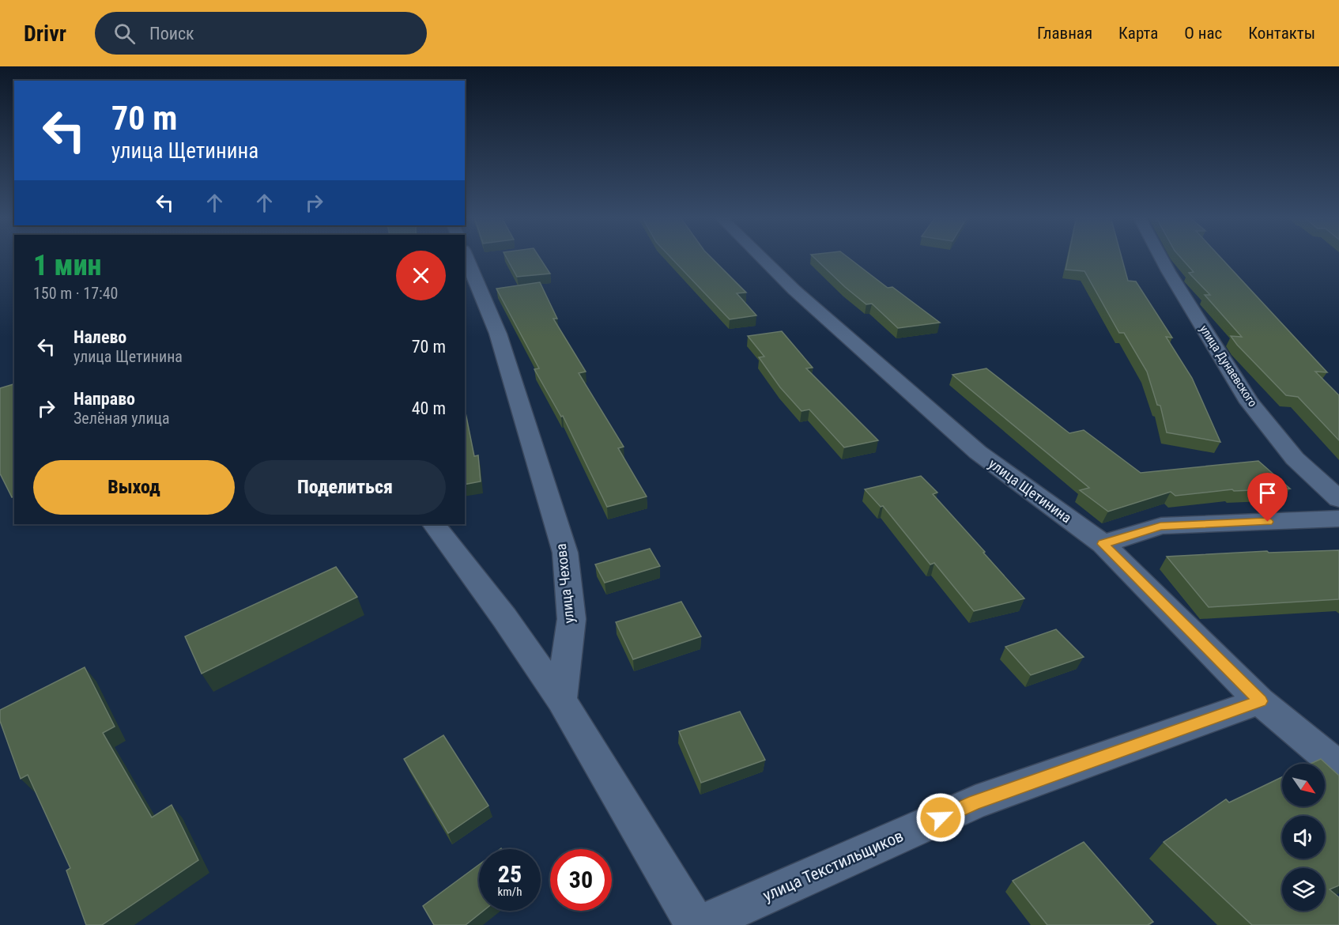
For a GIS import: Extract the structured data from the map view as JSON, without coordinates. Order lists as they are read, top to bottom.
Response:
{
  "streets": {
    "street": [
      "улица Дунаевского",
      "улица Щетинина",
      "улица Чехова",
      "улица Текстильщиков"
    ]
  },
  "crossings": [
    ["улица Щетинина", "улица Текстильщиков"]
  ],
  "north": "bottom right",
  "page": {
    "header": "Drivr",
    "search": "Поиск",
    "nav": [
      "Главная",
      "Карта",
      "О нас",
      "Контакты"
    ],
    "turn": ["70 m", "улица Щетинина"],
    "heading": ["1 мин", "150 m · 17:40"],
    "list": [
      {
        "name": "Налево",
        "note": "улица Щетинина",
        "value": "70 m"
      },
      {
        "name": "Направо",
        "note": "Зелёная улица",
        "value": "40 m"
      }
    ],
    "buttons": ["Выход", "Поделиться"],
    "speed": "25 km/h",
    "limit": "30"
  }
}
